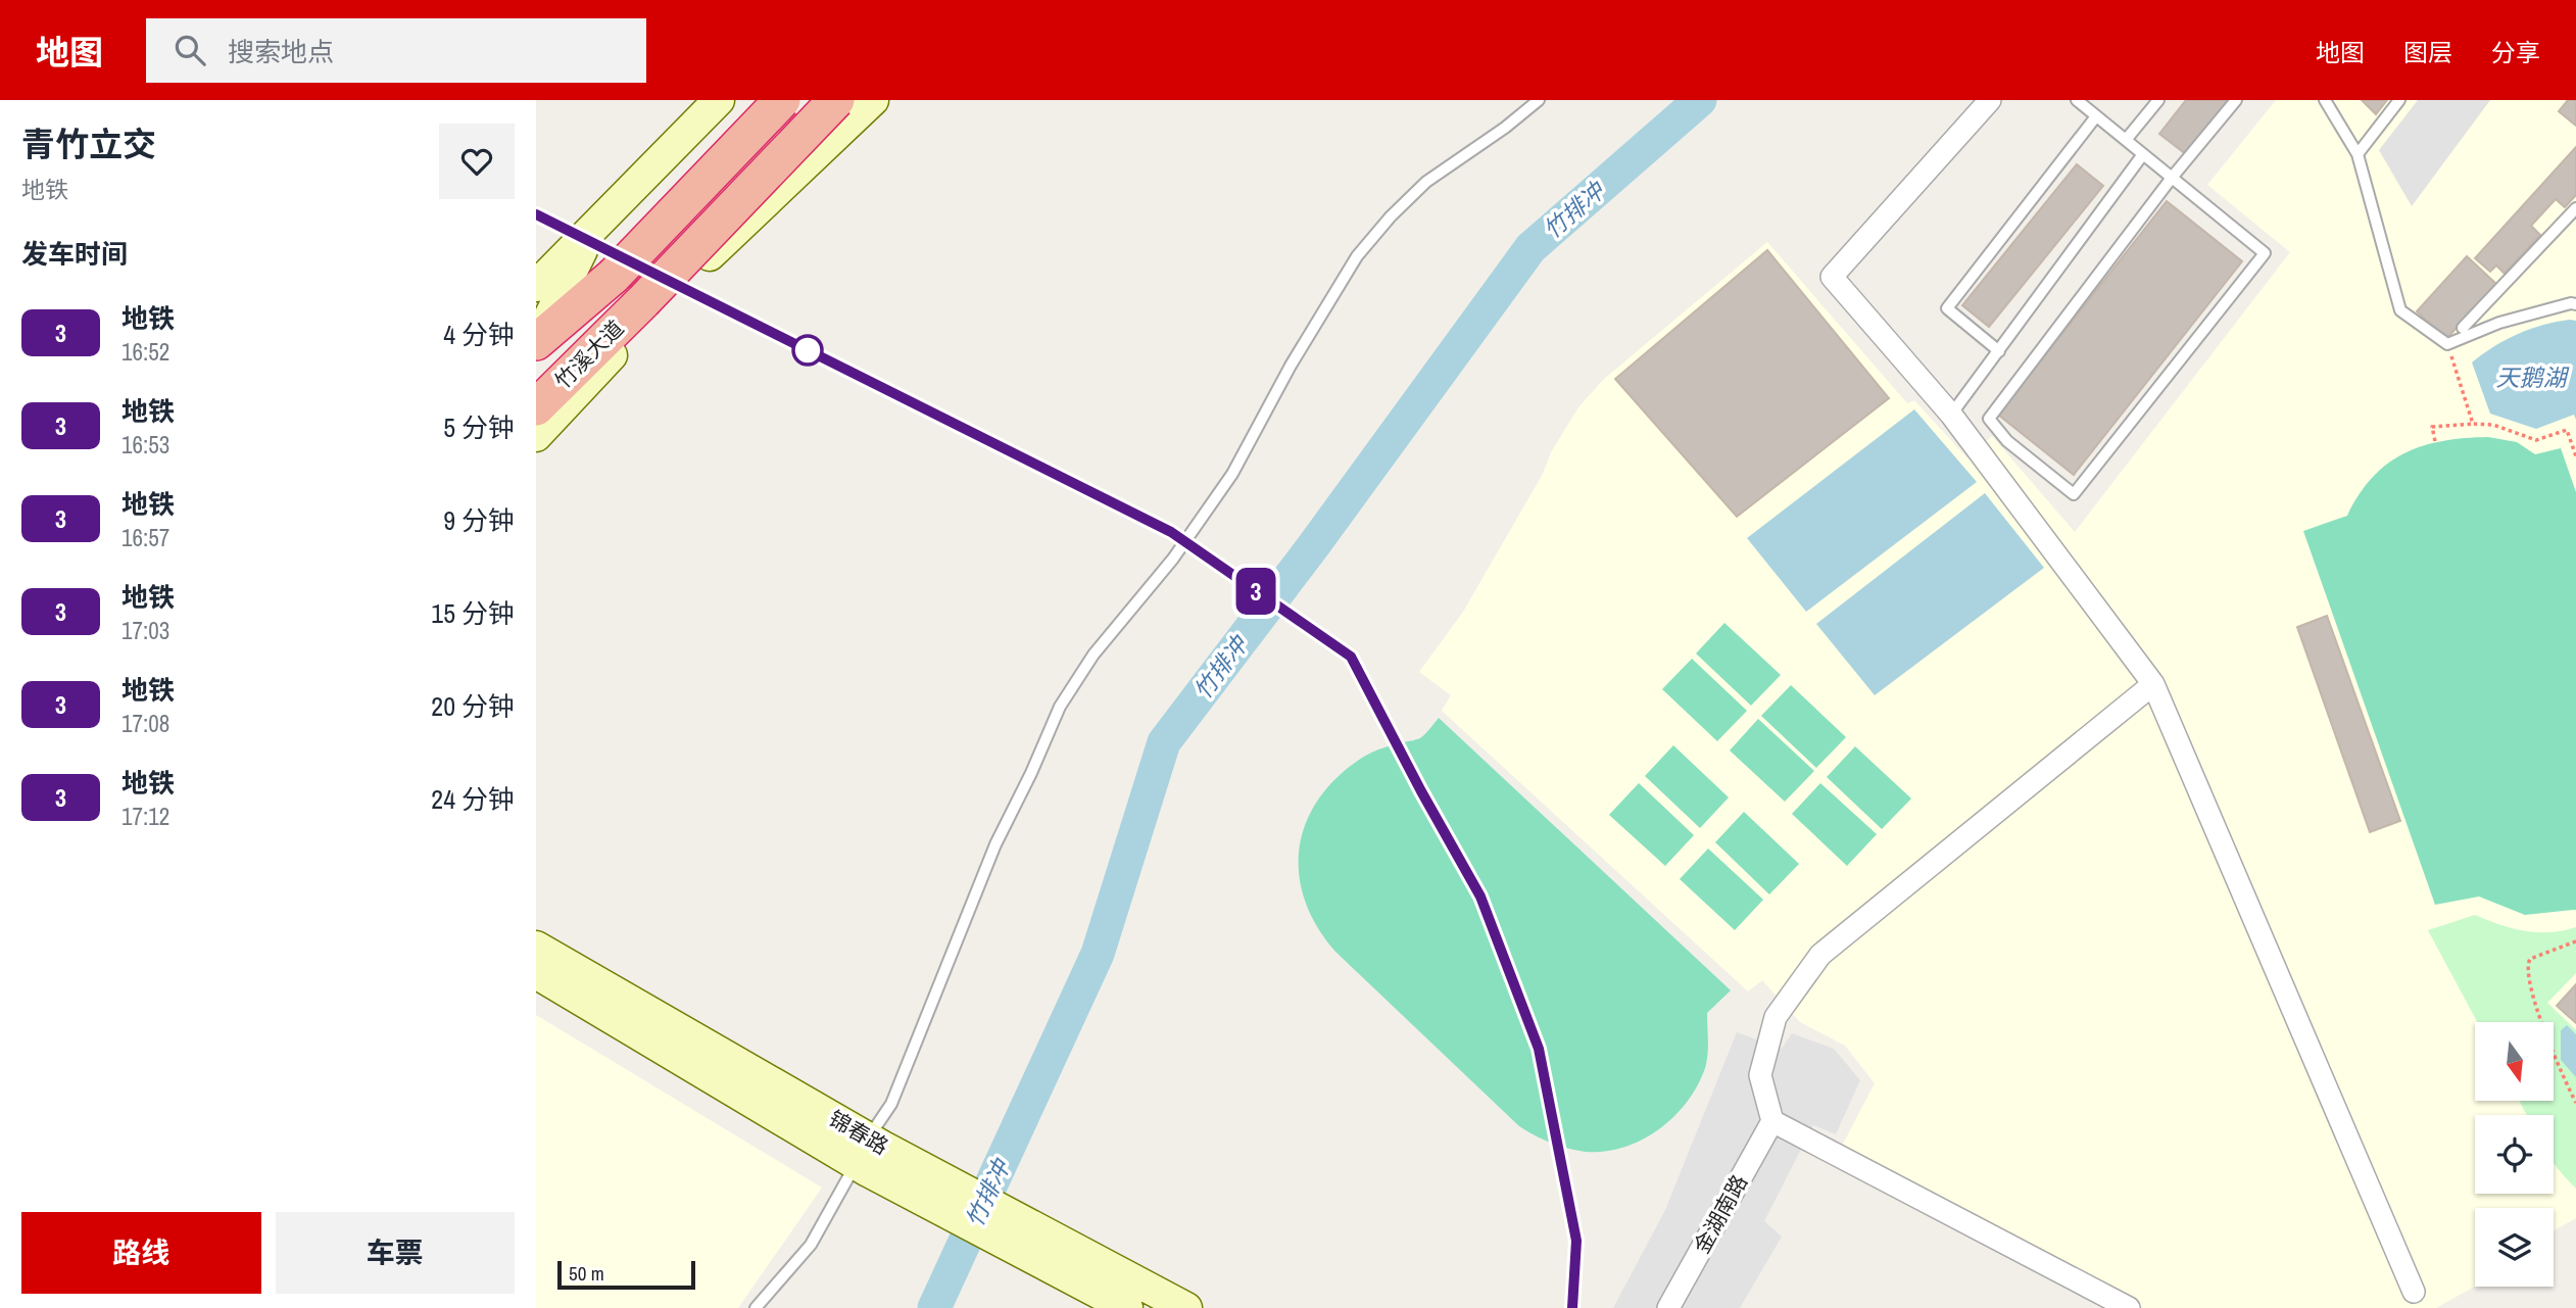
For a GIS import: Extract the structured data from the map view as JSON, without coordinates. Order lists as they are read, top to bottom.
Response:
{
  "streets": {
    "highway": ["竹溪大道"],
    "main road": ["锦春路"],
    "street": ["金湖南路"]
  },
  "water": ["竹排冲", "天鹅湖"],
  "lines": ["metro line 3"],
  "scale_bar": "50 m",
  "north": "bottom",
  "page": {
    "header": "地图",
    "search": "搜索地点",
    "nav": ["地图", "图层", "分享"],
    "heading": [
      ["青竹立交", "地铁"],
      "发车时间"
    ],
    "on_map": "3",
    "list": [
      {
        "mark": "3",
        "name": "地铁",
        "note": "16:52",
        "value": "4 分钟"
      },
      {
        "mark": "3",
        "name": "地铁",
        "note": "16:53",
        "value": "5 分钟"
      },
      {
        "mark": "3",
        "name": "地铁",
        "note": "16:57",
        "value": "9 分钟"
      },
      {
        "mark": "3",
        "name": "地铁",
        "note": "17:03",
        "value": "15 分钟"
      },
      {
        "mark": "3",
        "name": "地铁",
        "note": "17:08",
        "value": "20 分钟"
      },
      {
        "mark": "3",
        "name": "地铁",
        "note": "17:12",
        "value": "24 分钟"
      }
    ],
    "buttons": ["路线", "车票"],
    "scale": "50 m"
  }
}
